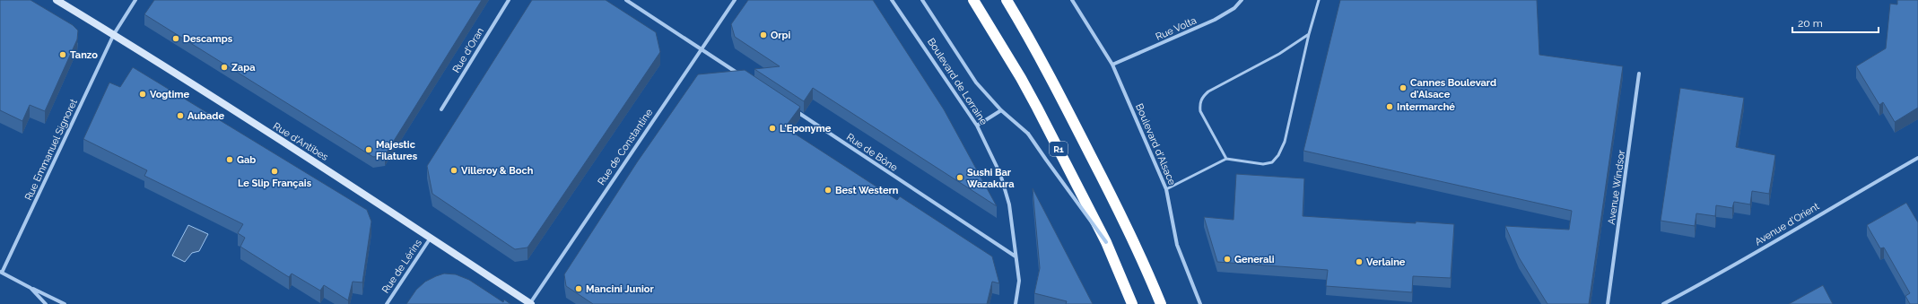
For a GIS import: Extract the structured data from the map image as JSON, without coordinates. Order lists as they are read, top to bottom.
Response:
{
  "streets": {
    "highway": ["R1"],
    "street": [
      "Rue Volta",
      "Rue d'Oran",
      "Boulevard de Lorraine",
      "Rue d'Antibes",
      "Boulevard d'Alsace",
      "Rue de Constantine",
      "Rue Emmanuel Signoret",
      "Rue de Bône",
      "Avenue Windsor",
      "Avenue d'Orient",
      "Rue de Lérins"
    ]
  },
  "crossings": [
    ["Rue Volta", "Boulevard d'Alsace"],
    ["Boulevard de Lorraine", "Rue de Bône"],
    ["Rue d'Antibes", "Rue de Constantine"],
    ["Rue d'Antibes", "Rue Emmanuel Signoret"],
    ["Rue d'Antibes", "Rue de Lérins"]
  ],
  "places": [
    "Orpi",
    "Descamps",
    "Tanzo",
    "Zapa",
    "Cannes Boulevard d'Alsace",
    "Vogtime",
    "Intermarché",
    "Aubade",
    "L'Eponyme",
    "Majestic Filatures",
    "Gab",
    "Villeroy & Boch",
    "Le Slip Français",
    "Sushi Bar Wazakura",
    "Best Western",
    "Generali",
    "Verlaine",
    "Mancini Junior"
  ],
  "scale_bar": "20 m"
}
